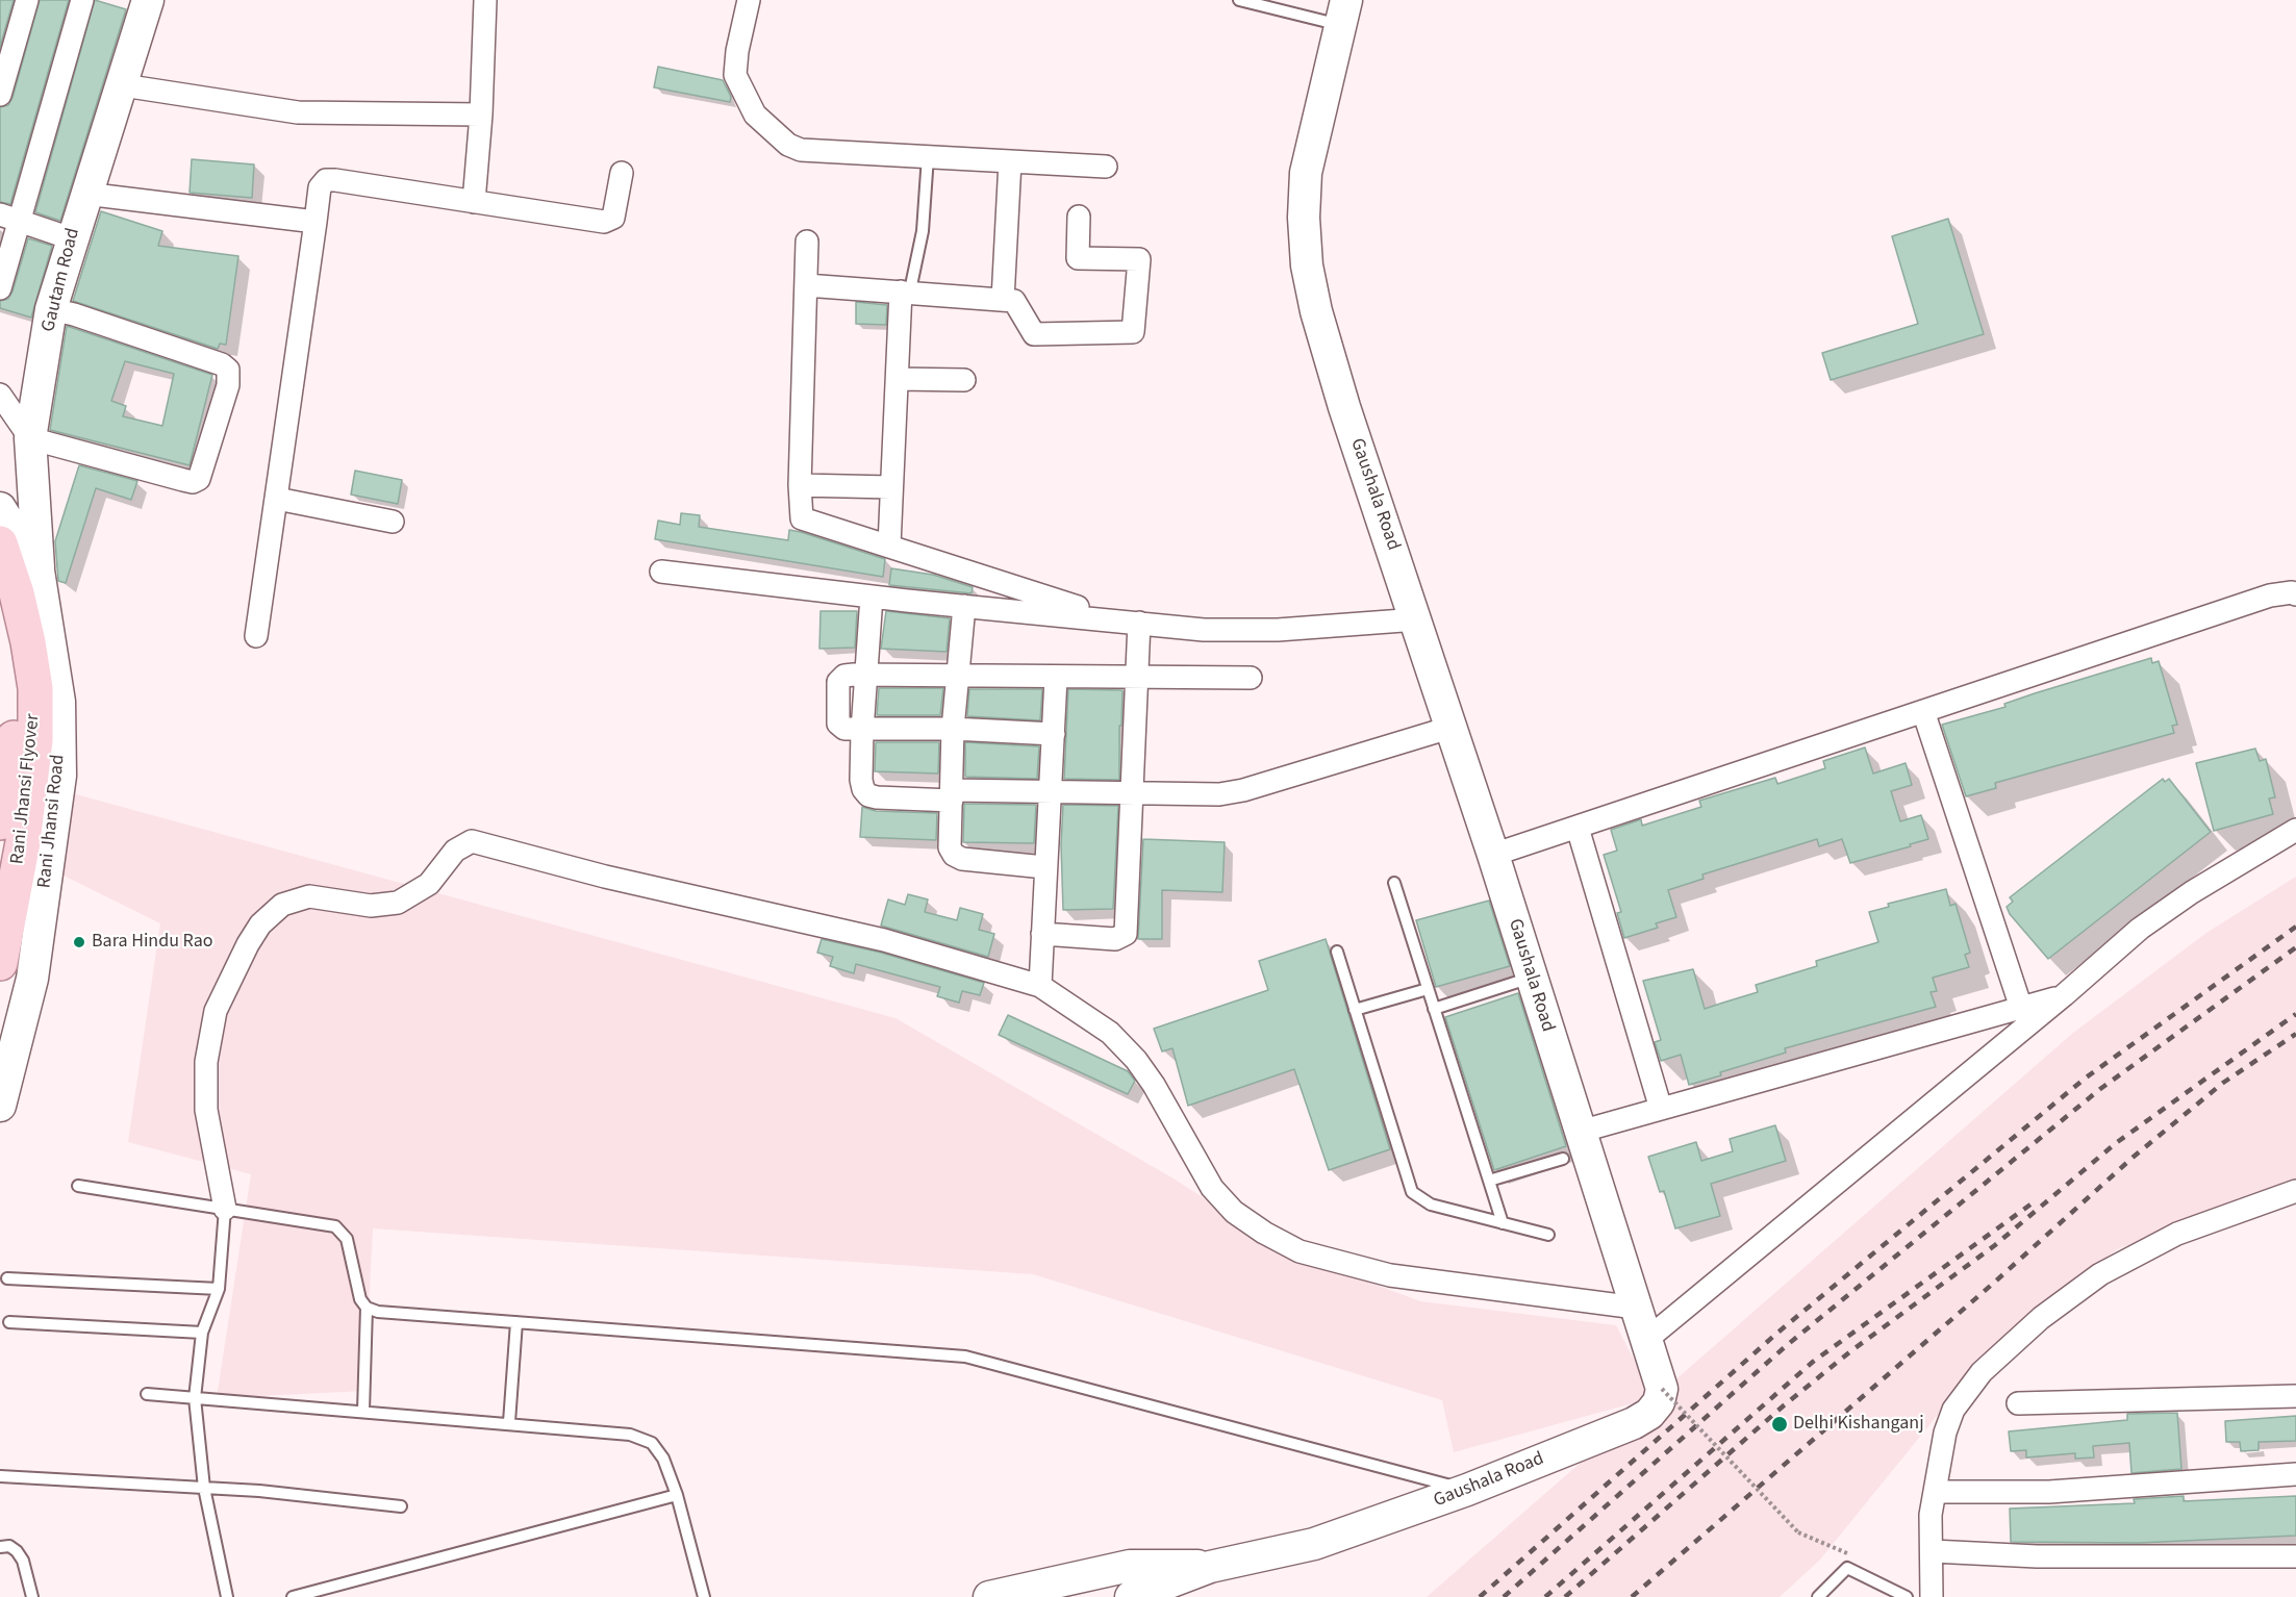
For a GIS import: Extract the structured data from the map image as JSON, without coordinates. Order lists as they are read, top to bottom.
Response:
{
  "streets": {
    "main road": ["Rani Jhansi Flyover"],
    "street": ["Gautam Road", "Gaushala Road", "Rani Jhansi Road"]
  },
  "crossings": [
    ["Gautam Road", "Rani Jhansi Road"]
  ],
  "places": ["Bara Hindu Rao", "Delhi Kishanganj"]
}
